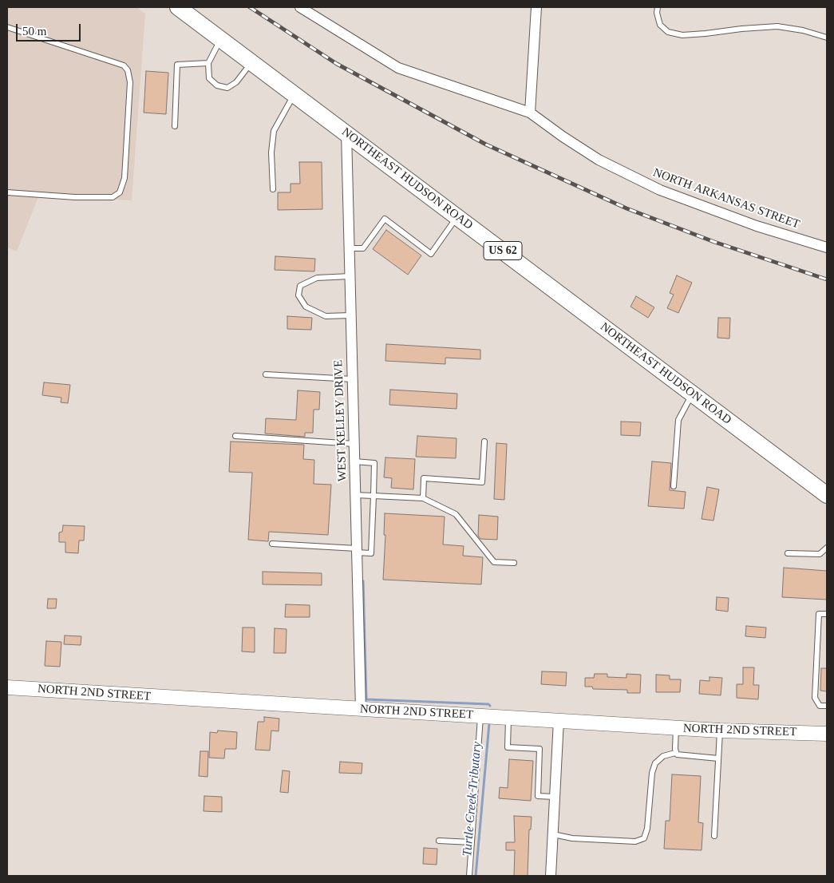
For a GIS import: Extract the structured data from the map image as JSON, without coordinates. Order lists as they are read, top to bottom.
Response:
{
  "streets": {
    "highway": ["NORTHEAST HUDSON ROAD", "US 62"],
    "main road": ["NORTH 2ND STREET"],
    "street": ["NORTH ARKANSAS STREET", "WEST KELLEY DRIVE"]
  },
  "crossings": [
    ["NORTHEAST HUDSON ROAD", "WEST KELLEY DRIVE"],
    ["WEST KELLEY DRIVE", "NORTH 2ND STREET"]
  ],
  "water": ["Turtle Creek Tributary"],
  "scale_bar": "50 m"
}
